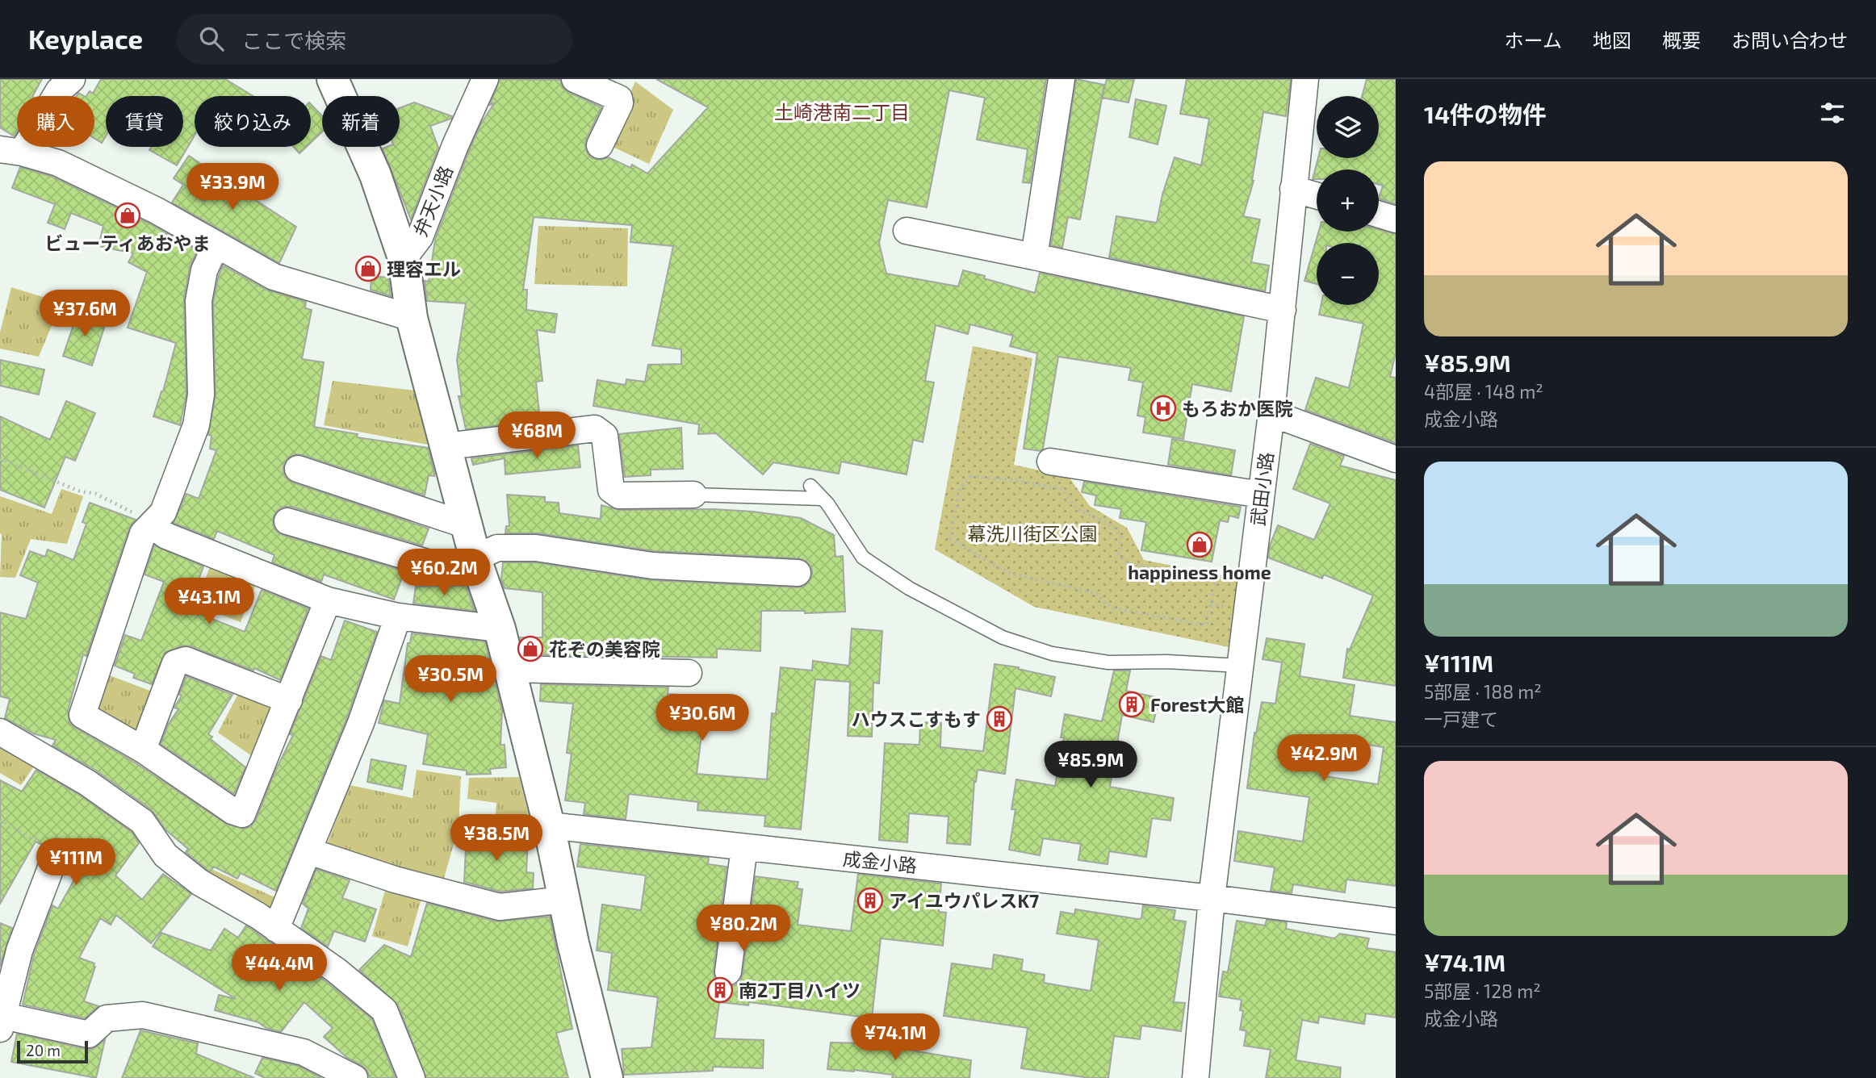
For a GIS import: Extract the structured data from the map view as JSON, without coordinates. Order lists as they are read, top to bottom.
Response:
{
  "streets": {
    "street": ["弁天小路", "武田小路", "成金小路"]
  },
  "crossings": [
    ["武田小路", "成金小路"]
  ],
  "districts": ["土崎港南二丁目"],
  "parks": ["幕洗川街区公園"],
  "places": {
    "shop": [
      "ビューティあおやま",
      "理容エル",
      "happiness home",
      "花ぞの美容院"
    ],
    "hospital": ["もろおか医院"],
    "building": [
      "Forest大館",
      "ハウスこすもす",
      "アイユウパレスK7",
      "南2丁目ハイツ"
    ]
  },
  "scale_bar": "20 m",
  "page": {
    "header": "Keyplace",
    "search": "ここで検索",
    "nav": [
      "ホーム",
      "地図",
      "概要",
      "お問い合わせ"
    ],
    "heading": "14件の物件",
    "map_buttons": ["+", "−"],
    "chip": [
      "購入",
      "賃貸",
      "絞り込み",
      "新着"
    ],
    "list": [
      {
        "name": "¥85.9M",
        "note": "4部屋 · 148 m² · 成金小路"
      },
      {
        "name": "¥111M",
        "note": "5部屋 · 188 m² · 一戸建て"
      },
      {
        "name": "¥74.1M",
        "note": "5部屋 · 128 m² · 成金小路"
      }
    ],
    "price": [
      "¥33.9M",
      "¥37.6M",
      "¥68M",
      "¥60.2M",
      "¥43.1M",
      "¥30.5M",
      "¥30.6M",
      "¥42.9M",
      "¥85.9M",
      "¥38.5M",
      "¥111M",
      "¥80.2M",
      "¥44.4M",
      "¥74.1M"
    ],
    "scale": "20 m"
  }
}
